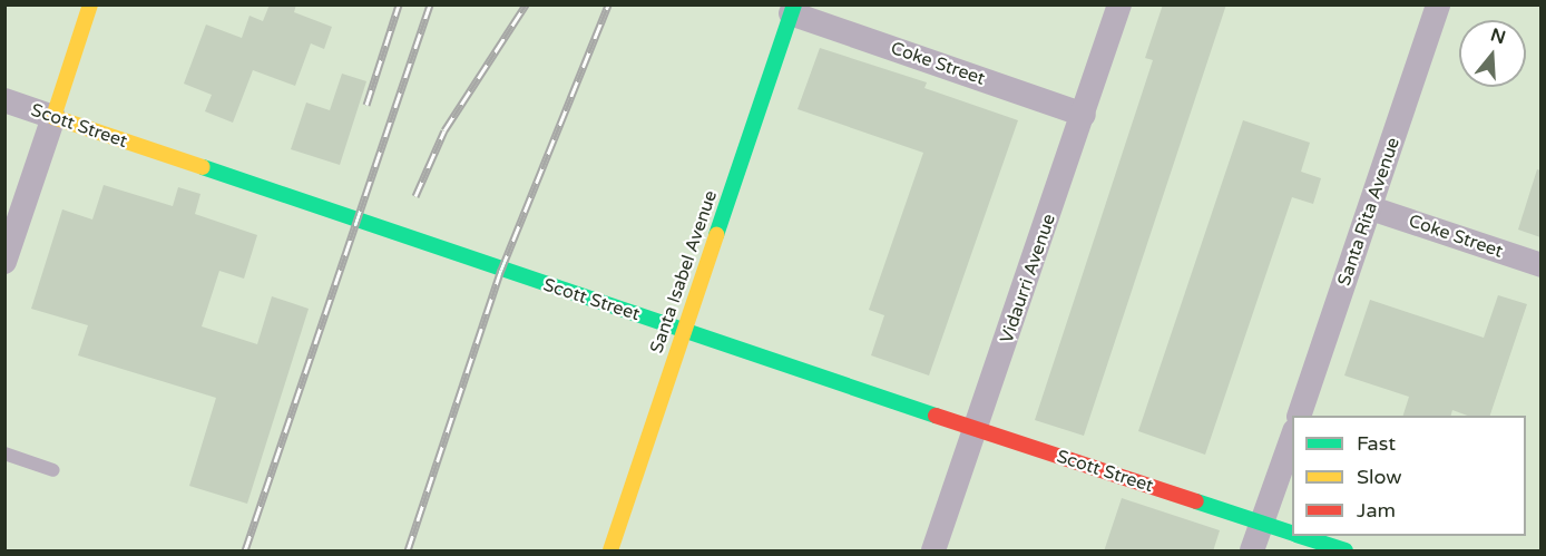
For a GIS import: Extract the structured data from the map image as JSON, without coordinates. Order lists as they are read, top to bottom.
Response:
{
  "streets": {
    "street": [
      "Coke Street",
      "Scott Street",
      "Santa Rita Avenue",
      "Santa Isabel Avenue",
      "Vidaurri Avenue"
    ]
  },
  "crossings": [
    ["Coke Street", "Santa Rita Avenue"],
    ["Coke Street", "Santa Isabel Avenue"],
    ["Coke Street", "Vidaurri Avenue"],
    ["Scott Street", "Santa Isabel Avenue"],
    ["Scott Street", "Vidaurri Avenue"]
  ],
  "legend": ["Fast", "Slow", "Jam"],
  "north": "top"
}
